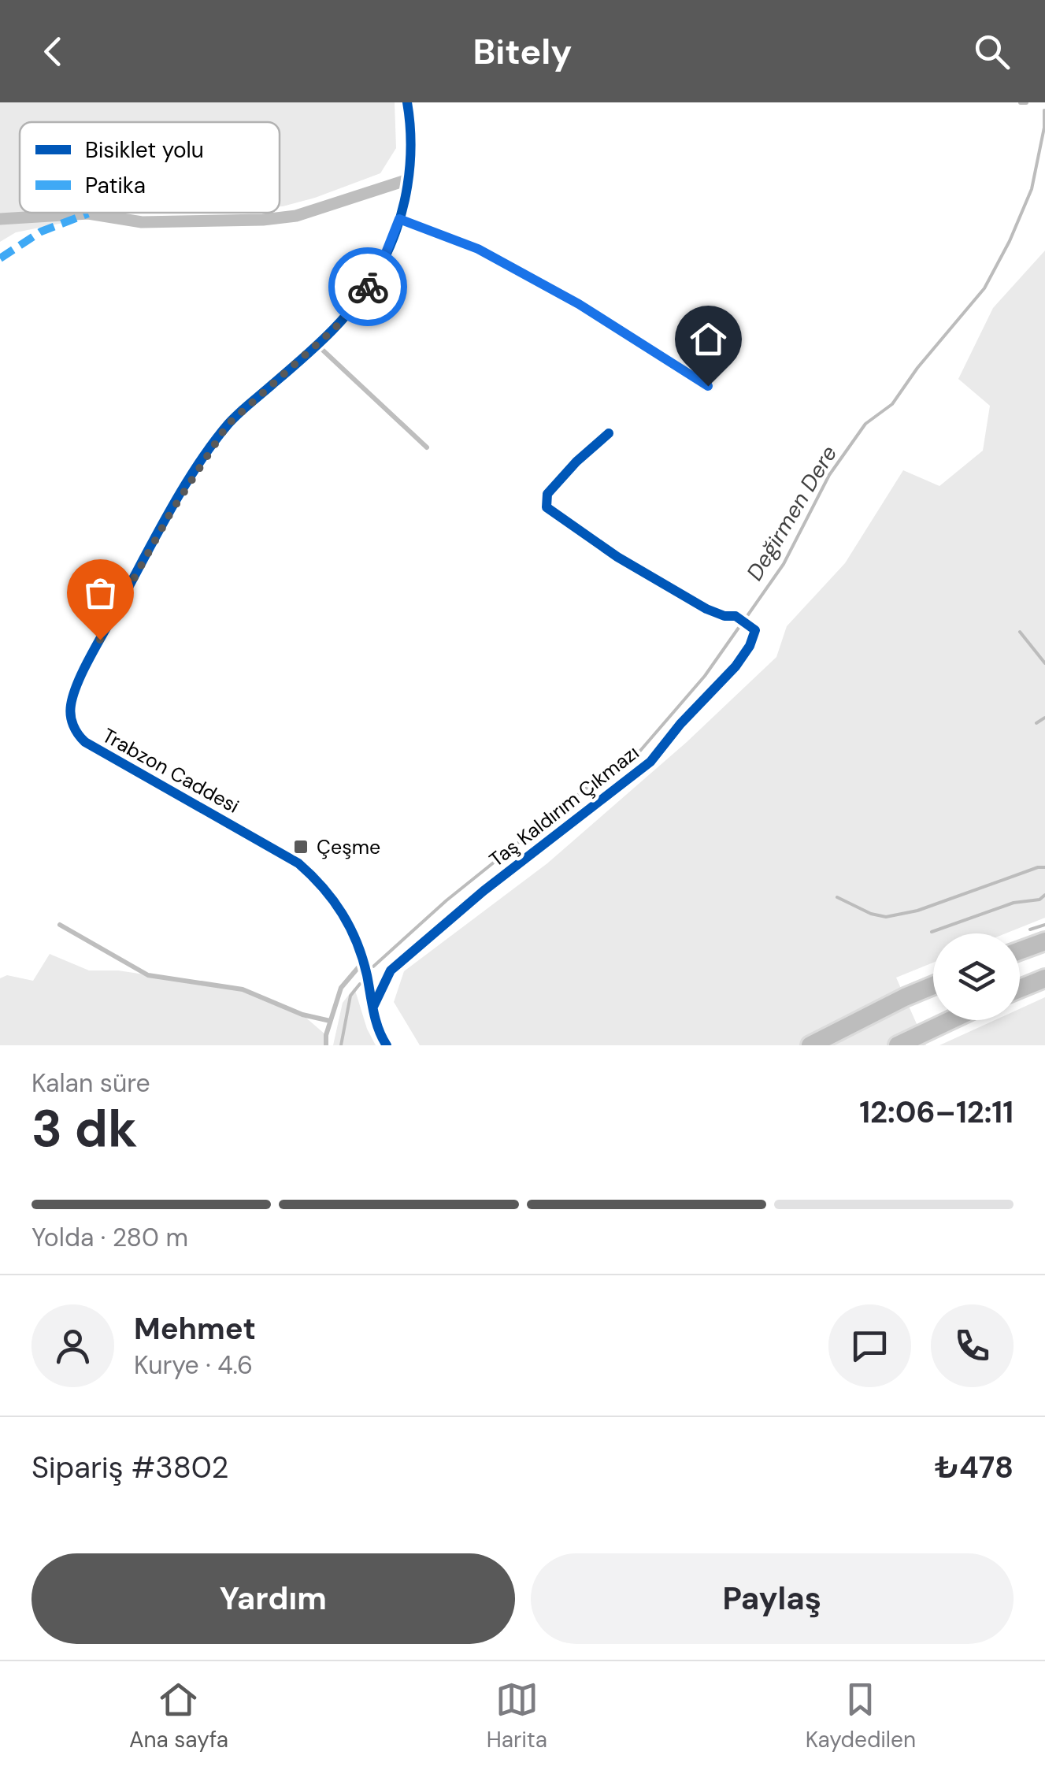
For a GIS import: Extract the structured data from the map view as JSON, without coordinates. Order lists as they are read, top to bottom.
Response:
{
  "streets": {
    "street": ["Trabzon Caddesi", "Taş Kaldırım Çıkmazı"]
  },
  "crossings": [
    ["Trabzon Caddesi", "Taş Kaldırım Çıkmazı"]
  ],
  "water": ["Değirmen Dere"],
  "places": {
    "transit": ["Çeşme"]
  },
  "legend": ["Bisiklet yolu", "Patika"],
  "page": {
    "header": "Bitely",
    "heading": ["3 dk", "Kalan süre", "12:06–12:11"],
    "panel": [
      "Mehmet",
      "Kurye · 4.6",
      "Sipariş #3802",
      "₺478"
    ],
    "bar": "Yolda · 280 m",
    "buttons": ["Yardım", "Paylaş"],
    "tabs": ["Ana sayfa", "Harita", "Kaydedilen"]
  }
}
